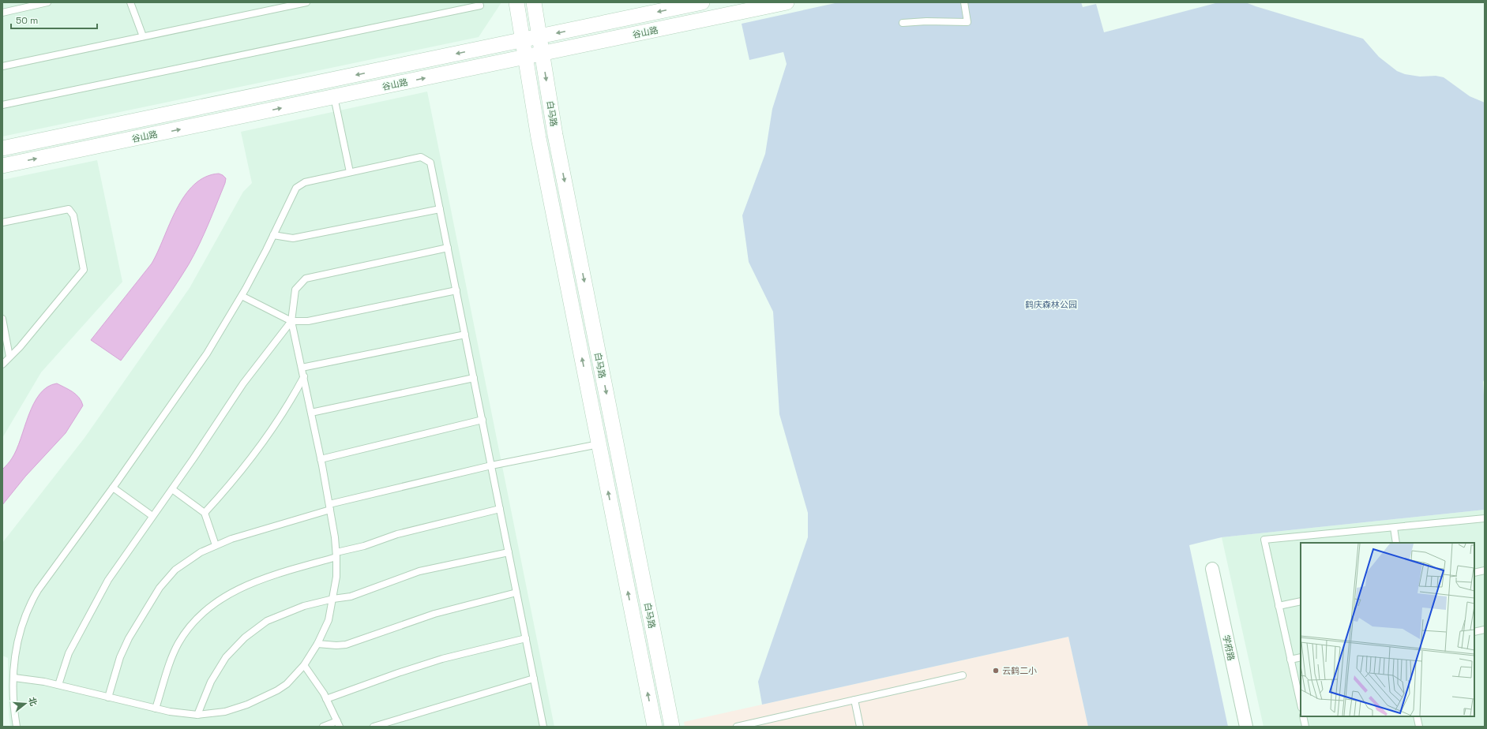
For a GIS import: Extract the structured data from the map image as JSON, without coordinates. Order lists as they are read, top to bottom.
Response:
{
  "streets": {
    "street": ["谷山路", "白马路", "学府路"]
  },
  "crossings": [
    ["谷山路", "白马路"]
  ],
  "parks": ["鹤庆森林公园"],
  "places": ["云鹤二小"],
  "scale_bar": "50 m",
  "north": "right"
}
